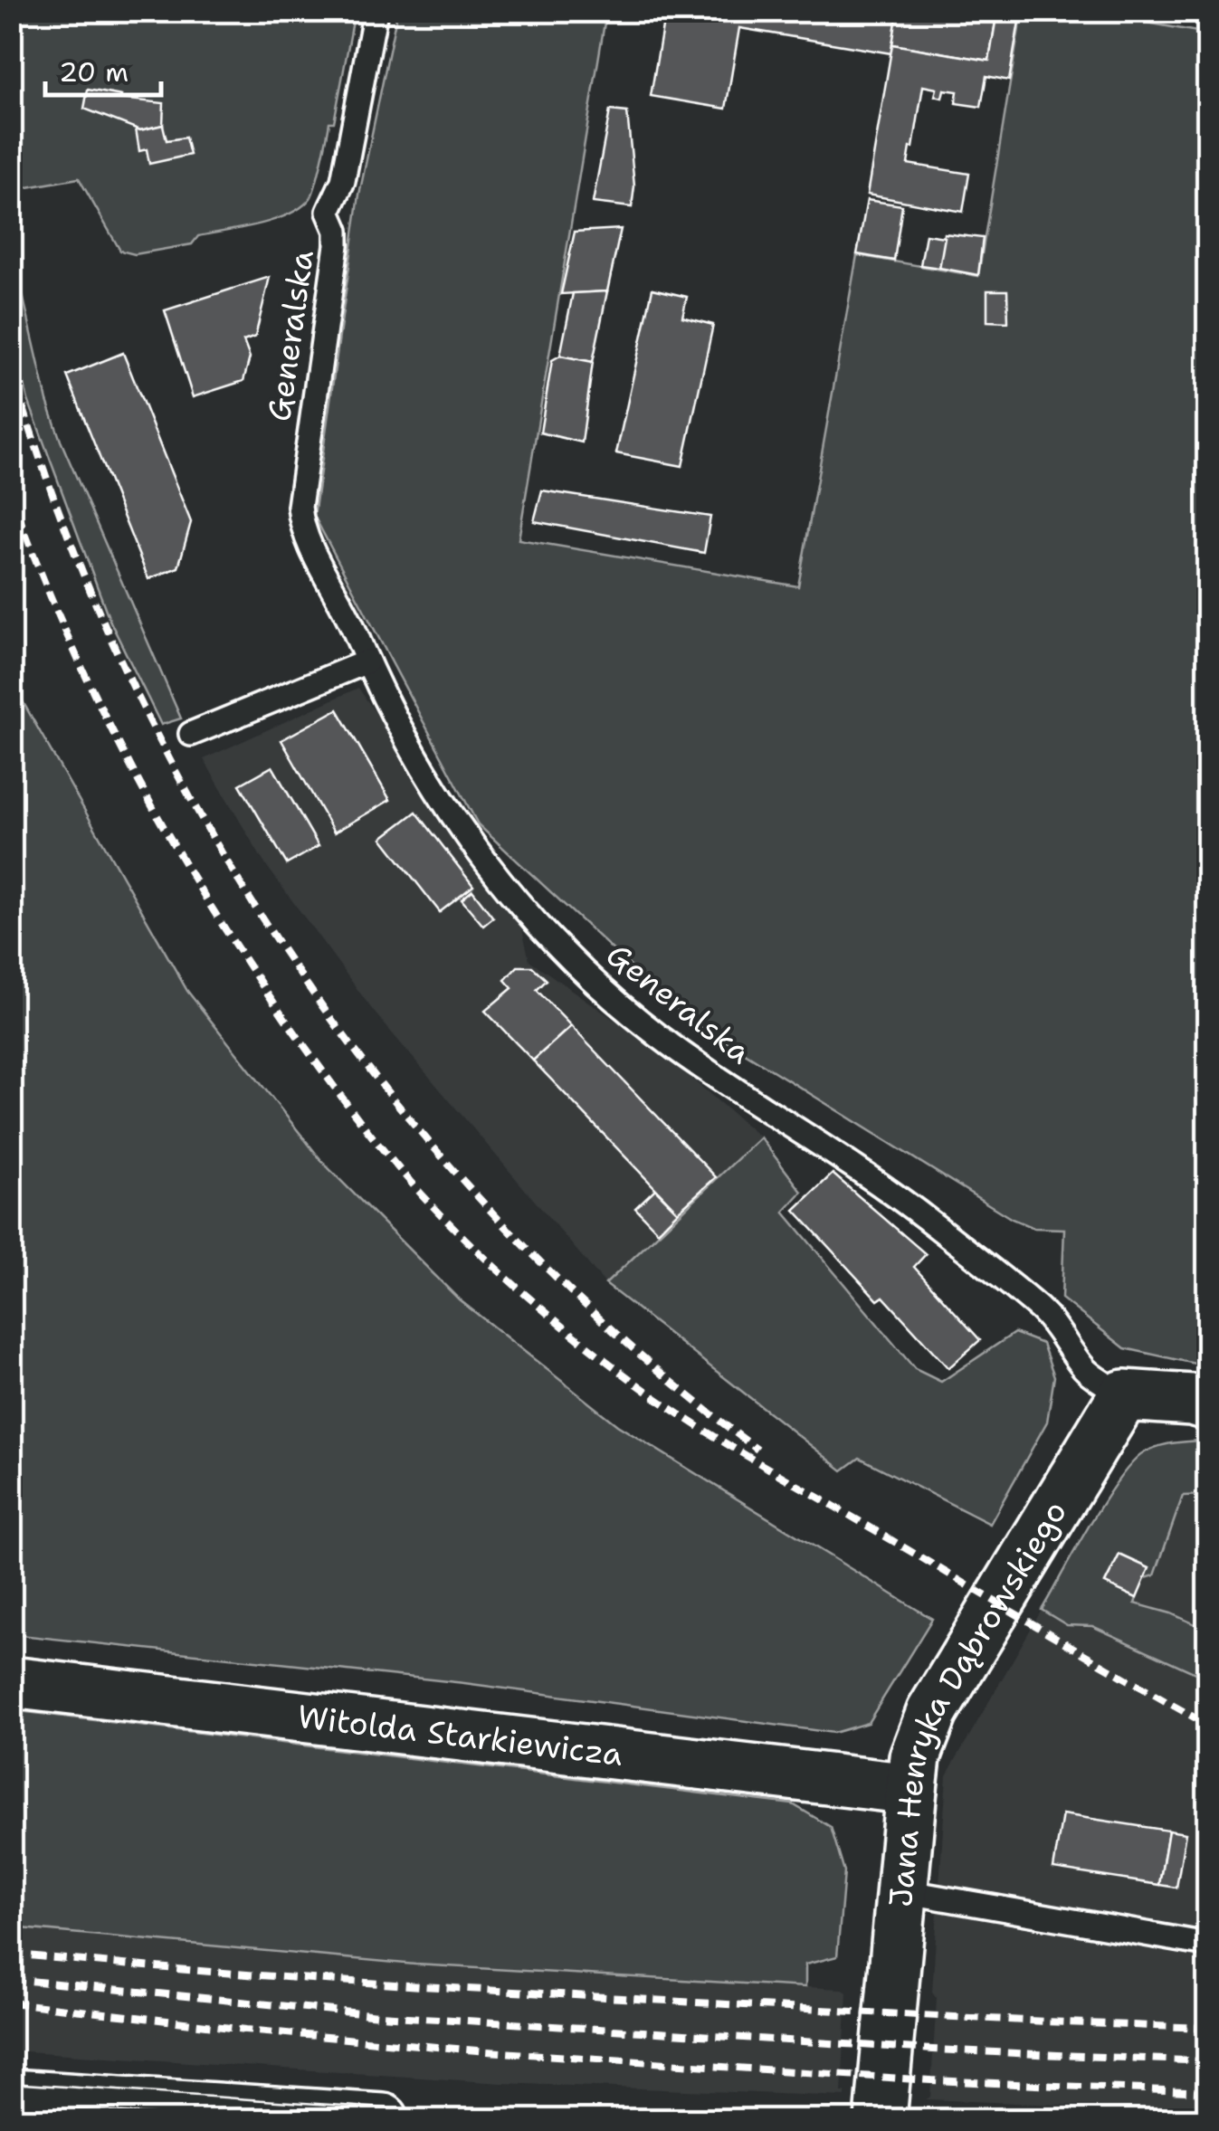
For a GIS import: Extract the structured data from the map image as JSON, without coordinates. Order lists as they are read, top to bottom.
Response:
{
  "streets": {
    "street": ["Jana Henryka Dąbrowskiego", "Witolda Starkiewicza"],
    "lane": ["Generalska"]
  },
  "crossings": [
    ["Generalska", "Jana Henryka Dąbrowskiego"],
    ["Jana Henryka Dąbrowskiego", "Witolda Starkiewicza"]
  ],
  "scale_bar": "20 m"
}
